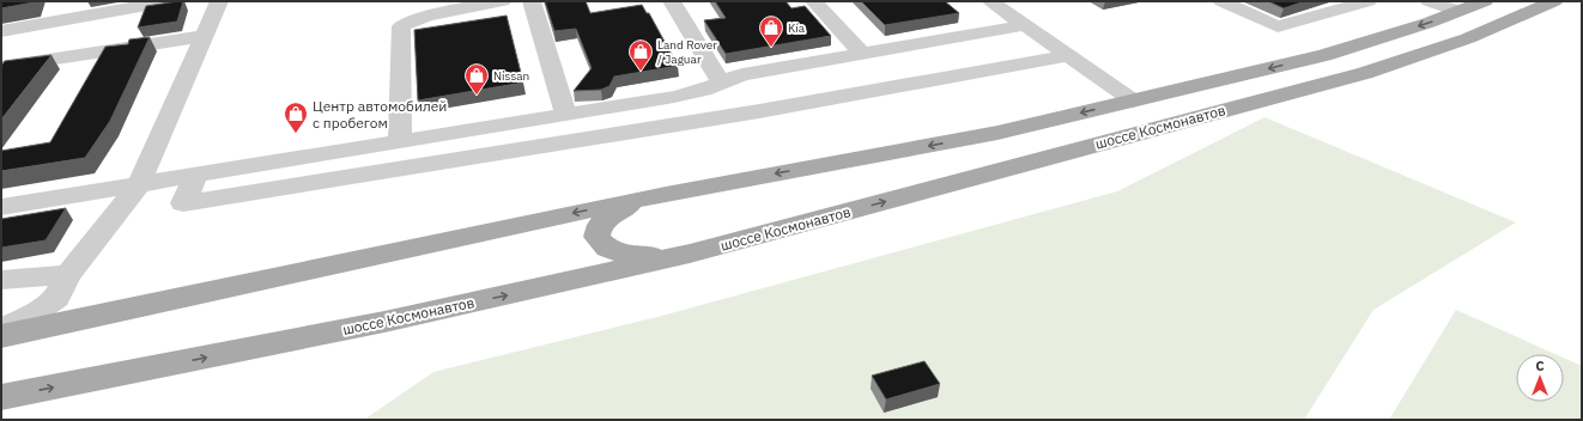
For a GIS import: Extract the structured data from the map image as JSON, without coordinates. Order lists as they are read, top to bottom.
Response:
{
  "streets": {
    "main road": ["шоссе Космонавтов"]
  },
  "places": {
    "shop": [
      "Kia",
      "Land Rover / Jaguar",
      "Nissan",
      "Центр автомобилей с пробегом"
    ]
  },
  "north": "top"
}
